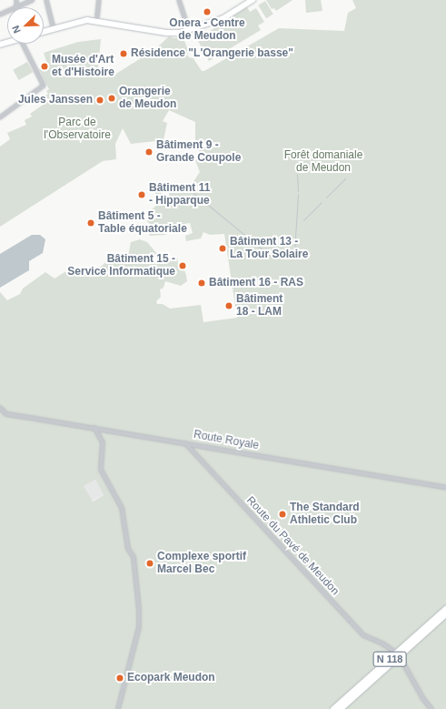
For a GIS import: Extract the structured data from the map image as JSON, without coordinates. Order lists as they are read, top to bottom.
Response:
{
  "streets": {
    "highway": ["N 118"],
    "street": ["Route Royale", "Route du Pavé de Meudon"]
  },
  "crossings": [
    ["Route Royale", "Route du Pavé de Meudon"]
  ],
  "parks": ["Parc de l'Observatoire", "Forêt domaniale de Meudon"],
  "places": [
    "Onera - Centre de Meudon",
    "Résidence \"L'Orangerie basse\"",
    "Musée d'Art et d'Histoire",
    "Orangerie de Meudon",
    "Jules Janssen",
    "Bâtiment 9 - Grande Coupole",
    "Bâtiment 11 - Hipparque",
    "Bâtiment 5 - Table équatoriale",
    "Bâtiment 13 - La Tour Solaire",
    "Bâtiment 15 - Service Informatique",
    "Bâtiment 16 - RAS",
    "Bâtiment 18 - LAM",
    "The Standard Athletic Club",
    "Complexe sportif Marcel Bec",
    "Ecopark Meudon"
  ],
  "north": "bottom left"
}
